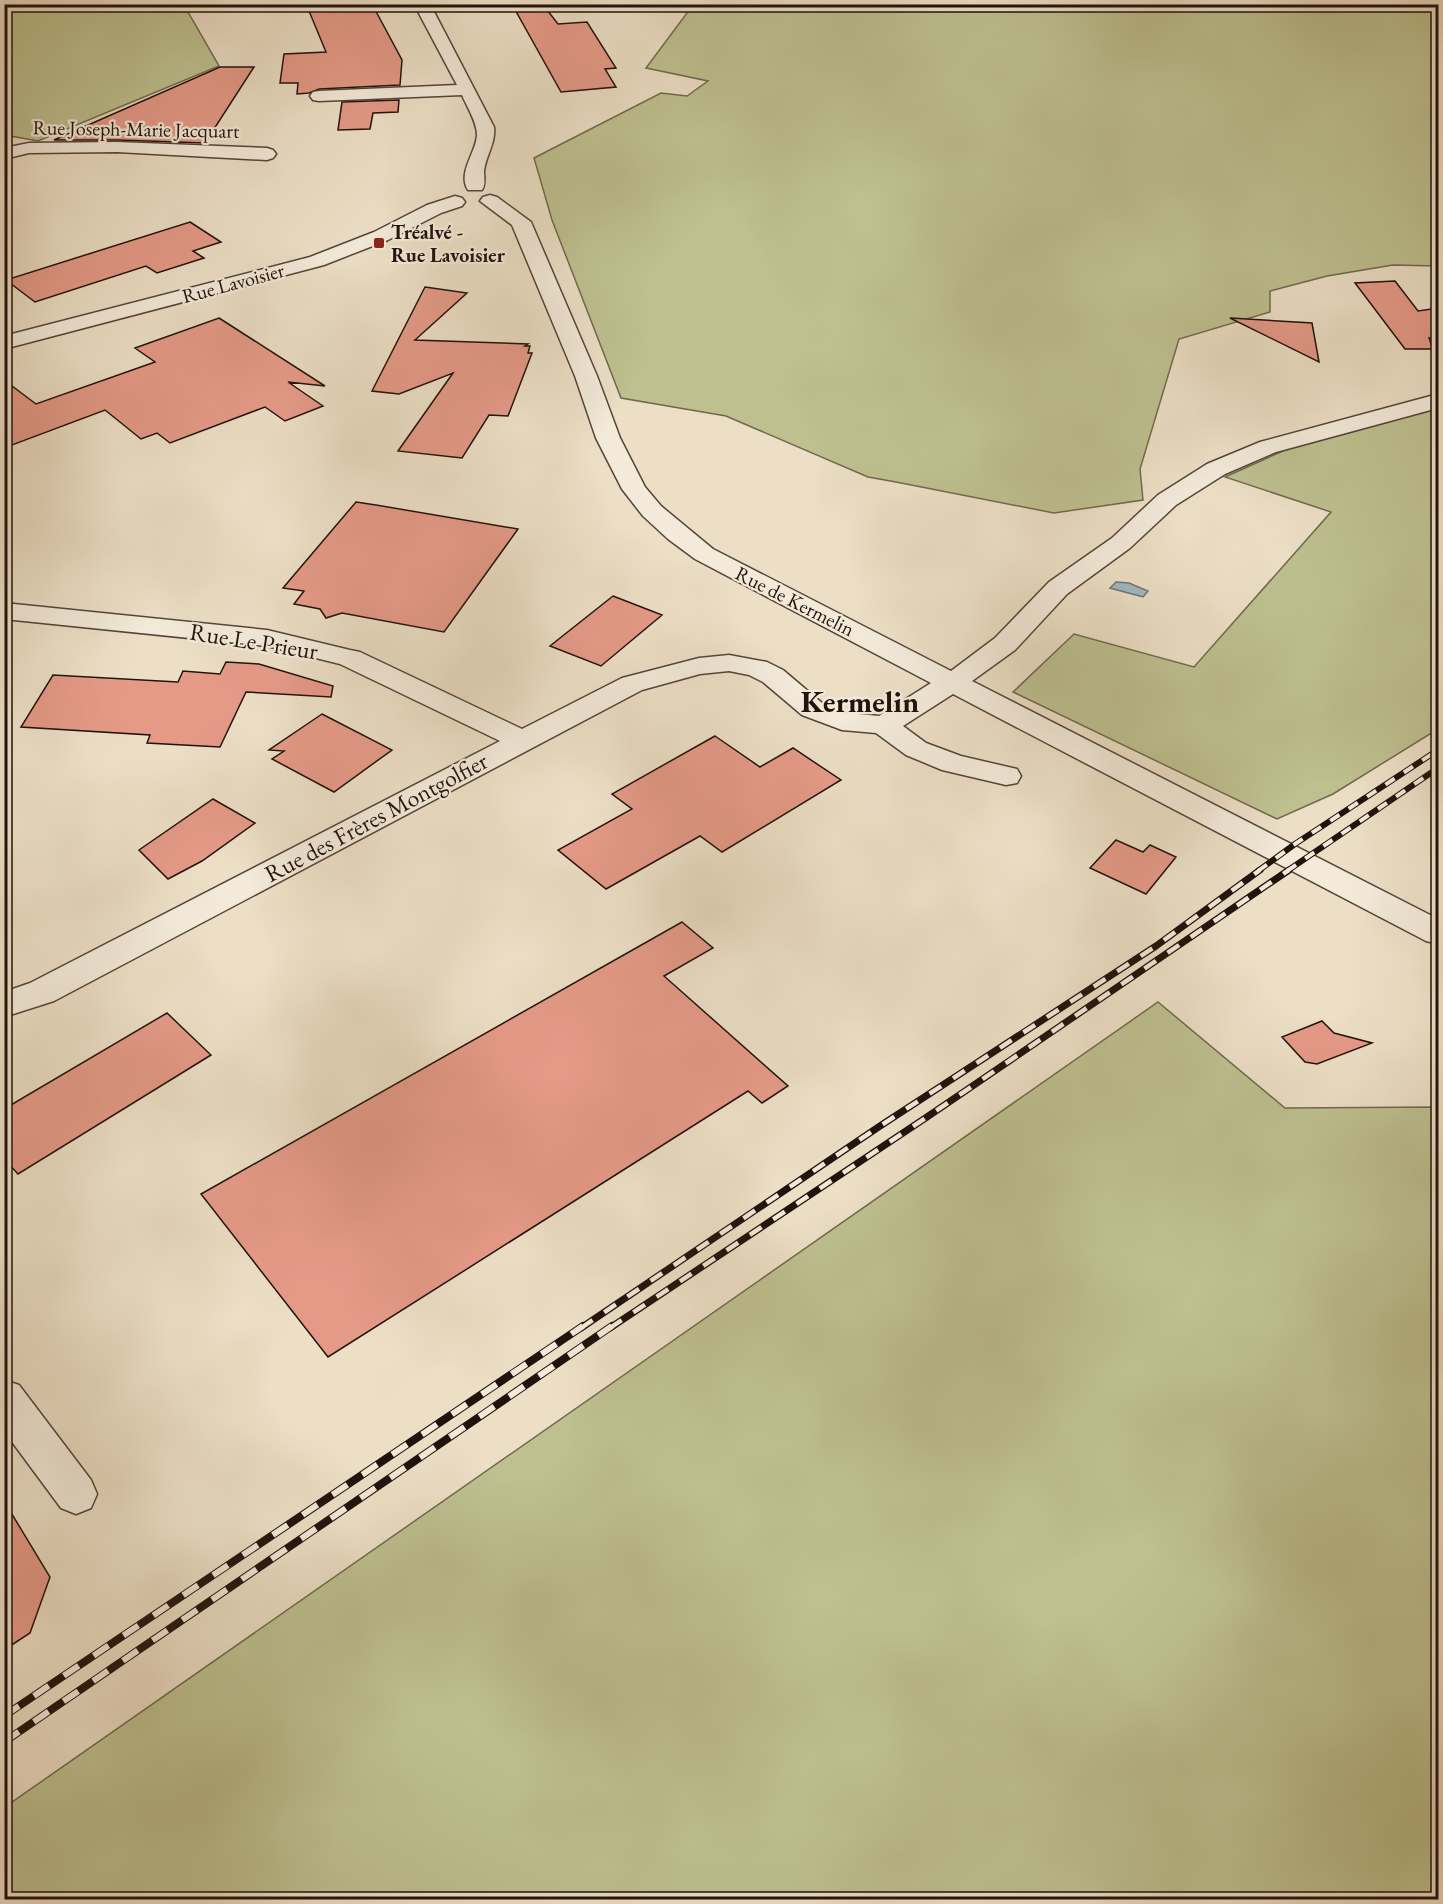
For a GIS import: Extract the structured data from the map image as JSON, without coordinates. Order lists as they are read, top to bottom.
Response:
{
  "streets": {
    "street": [
      "Rue Joseph-Marie Jacquart",
      "Rue Lavoisier",
      "Rue de Kermelin",
      "Rue Le Prieur",
      "Rue des Frères Montgolfier"
    ]
  },
  "crossings": [
    ["Rue Lavoisier", "Rue de Kermelin"],
    ["Rue Le Prieur", "Rue des Frères Montgolfier"]
  ],
  "districts": ["Kermelin"],
  "places": {
    "transit": ["Tréalvé - Rue Lavoisier"]
  }
}
